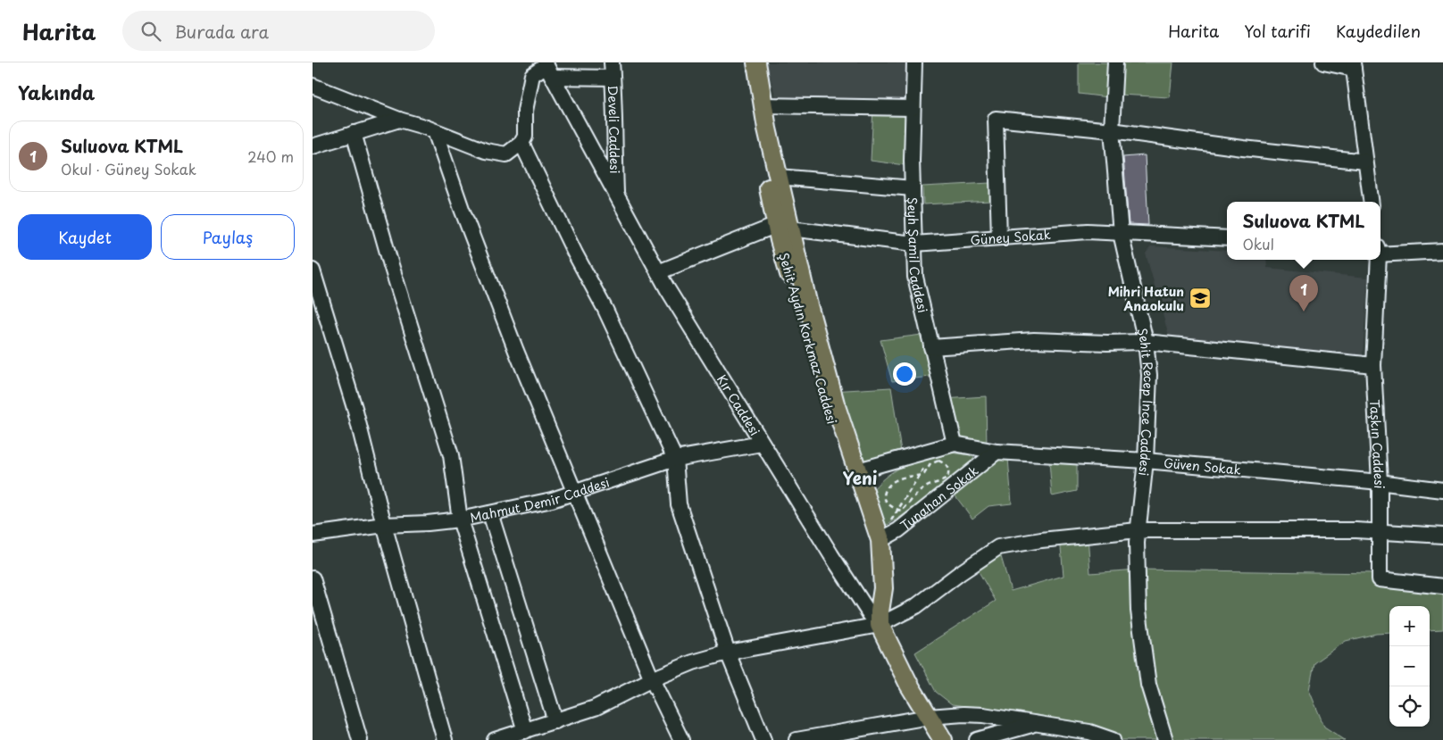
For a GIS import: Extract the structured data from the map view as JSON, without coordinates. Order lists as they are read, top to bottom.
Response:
{
  "streets": {
    "main road": ["Şehit Aydın Korkmaz Caddesi", "Kır Caddesi"],
    "street": [
      "Develi Caddesi",
      "Güney Sokak",
      "Şeyh Şamil Caddesi",
      "Şehit Recep İnce Caddesi",
      "Taşkın Caddesi",
      "Güven Sokak",
      "Tunahan Sokak",
      "Mahmut Demir Caddesi"
    ]
  },
  "crossings": [
    ["Develi Caddesi", "Kır Caddesi"],
    ["Güney Sokak", "Şeyh Şamil Caddesi"],
    ["Güney Sokak", "Şehit Aydın Korkmaz Caddesi"],
    ["Güney Sokak", "Şehit Recep İnce Caddesi"],
    ["Şeyh Şamil Caddesi", "Güven Sokak"],
    ["Şehit Aydın Korkmaz Caddesi", "Kır Caddesi"],
    ["Şehit Aydın Korkmaz Caddesi", "Güven Sokak"],
    ["Şehit Aydın Korkmaz Caddesi", "Tunahan Sokak"],
    ["Şehit Recep İnce Caddesi", "Güven Sokak"],
    ["Kır Caddesi", "Mahmut Demir Caddesi"],
    ["Taşkın Caddesi", "Güven Sokak"],
    ["Güven Sokak", "Tunahan Sokak"]
  ],
  "districts": ["Yeni"],
  "places": {
    "school or university": ["Mihri Hatun Anaokulu"]
  },
  "page": {
    "header": "Harita",
    "search": "Burada ara",
    "nav": ["Harita", "Yol tarifi", "Kaydedilen"],
    "heading": "Yakında",
    "list": [
      {
        "mark": "1",
        "name": "Suluova KTML",
        "note": "Okul · Güney Sokak",
        "value": "240 m"
      }
    ],
    "buttons": ["Kaydet", "Paylaş"],
    "popup": ["Suluova KTML", "Okul"],
    "pins": "1",
    "map_buttons": ["+", "−"]
  }
}
